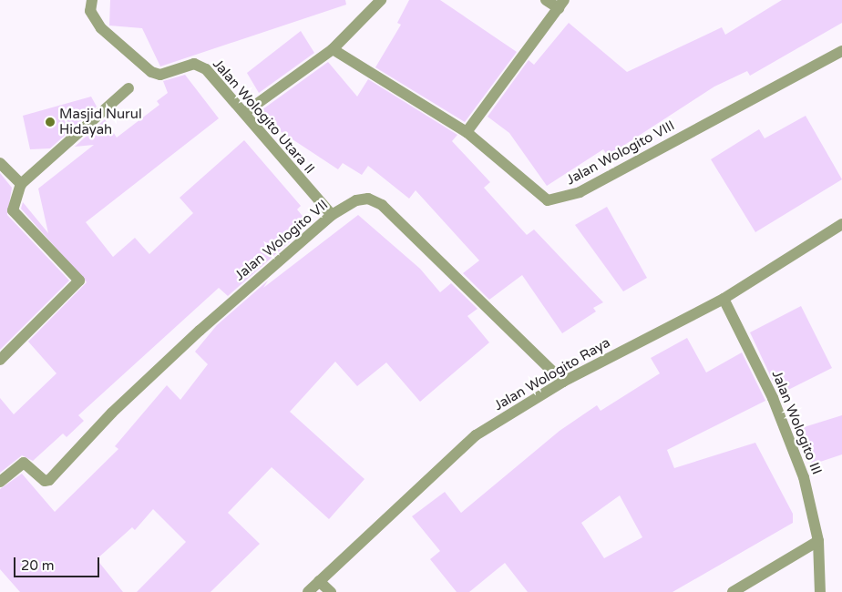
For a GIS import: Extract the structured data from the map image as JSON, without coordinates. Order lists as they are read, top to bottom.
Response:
{
  "streets": {
    "street": [
      "Jalan Wologito Utara II",
      "Jalan Wologito VIII",
      "Jalan Wologito VII",
      "Jalan Wologito Raya",
      "Jalan Wologito III"
    ]
  },
  "crossings": [
    ["Jalan Wologito Utara II", "Jalan Wologito VII"],
    ["Jalan Wologito VII", "Jalan Wologito Raya"],
    ["Jalan Wologito Raya", "Jalan Wologito III"]
  ],
  "places": ["Masjid Nurul Hidayah"],
  "scale_bar": "20 m"
}
